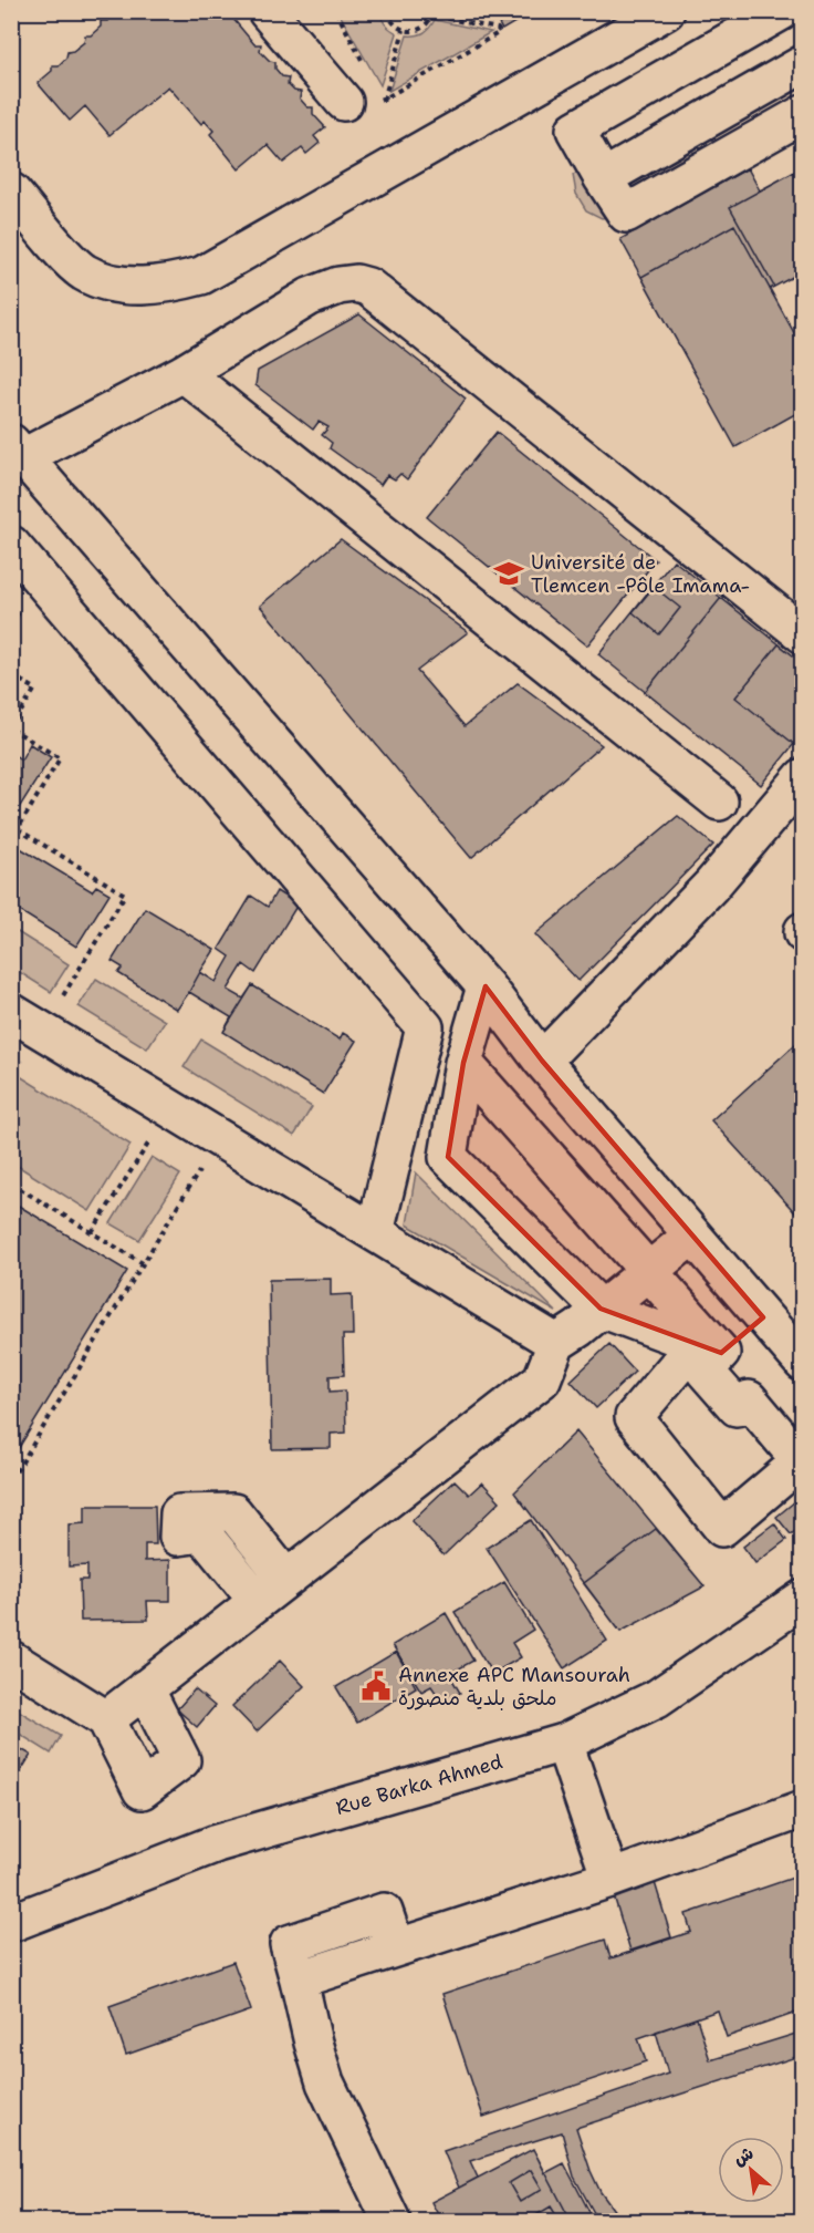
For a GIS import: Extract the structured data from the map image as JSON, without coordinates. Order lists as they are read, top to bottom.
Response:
{
  "streets": {
    "street": ["Rue Barka Ahmed"]
  },
  "places": {
    "school or university": ["Université de Tlemcen -Pôle Imama-"],
    "public building": ["Annexe APC Mansourah ملحق بلدية منصورة"]
  },
  "north": "top left"
}
